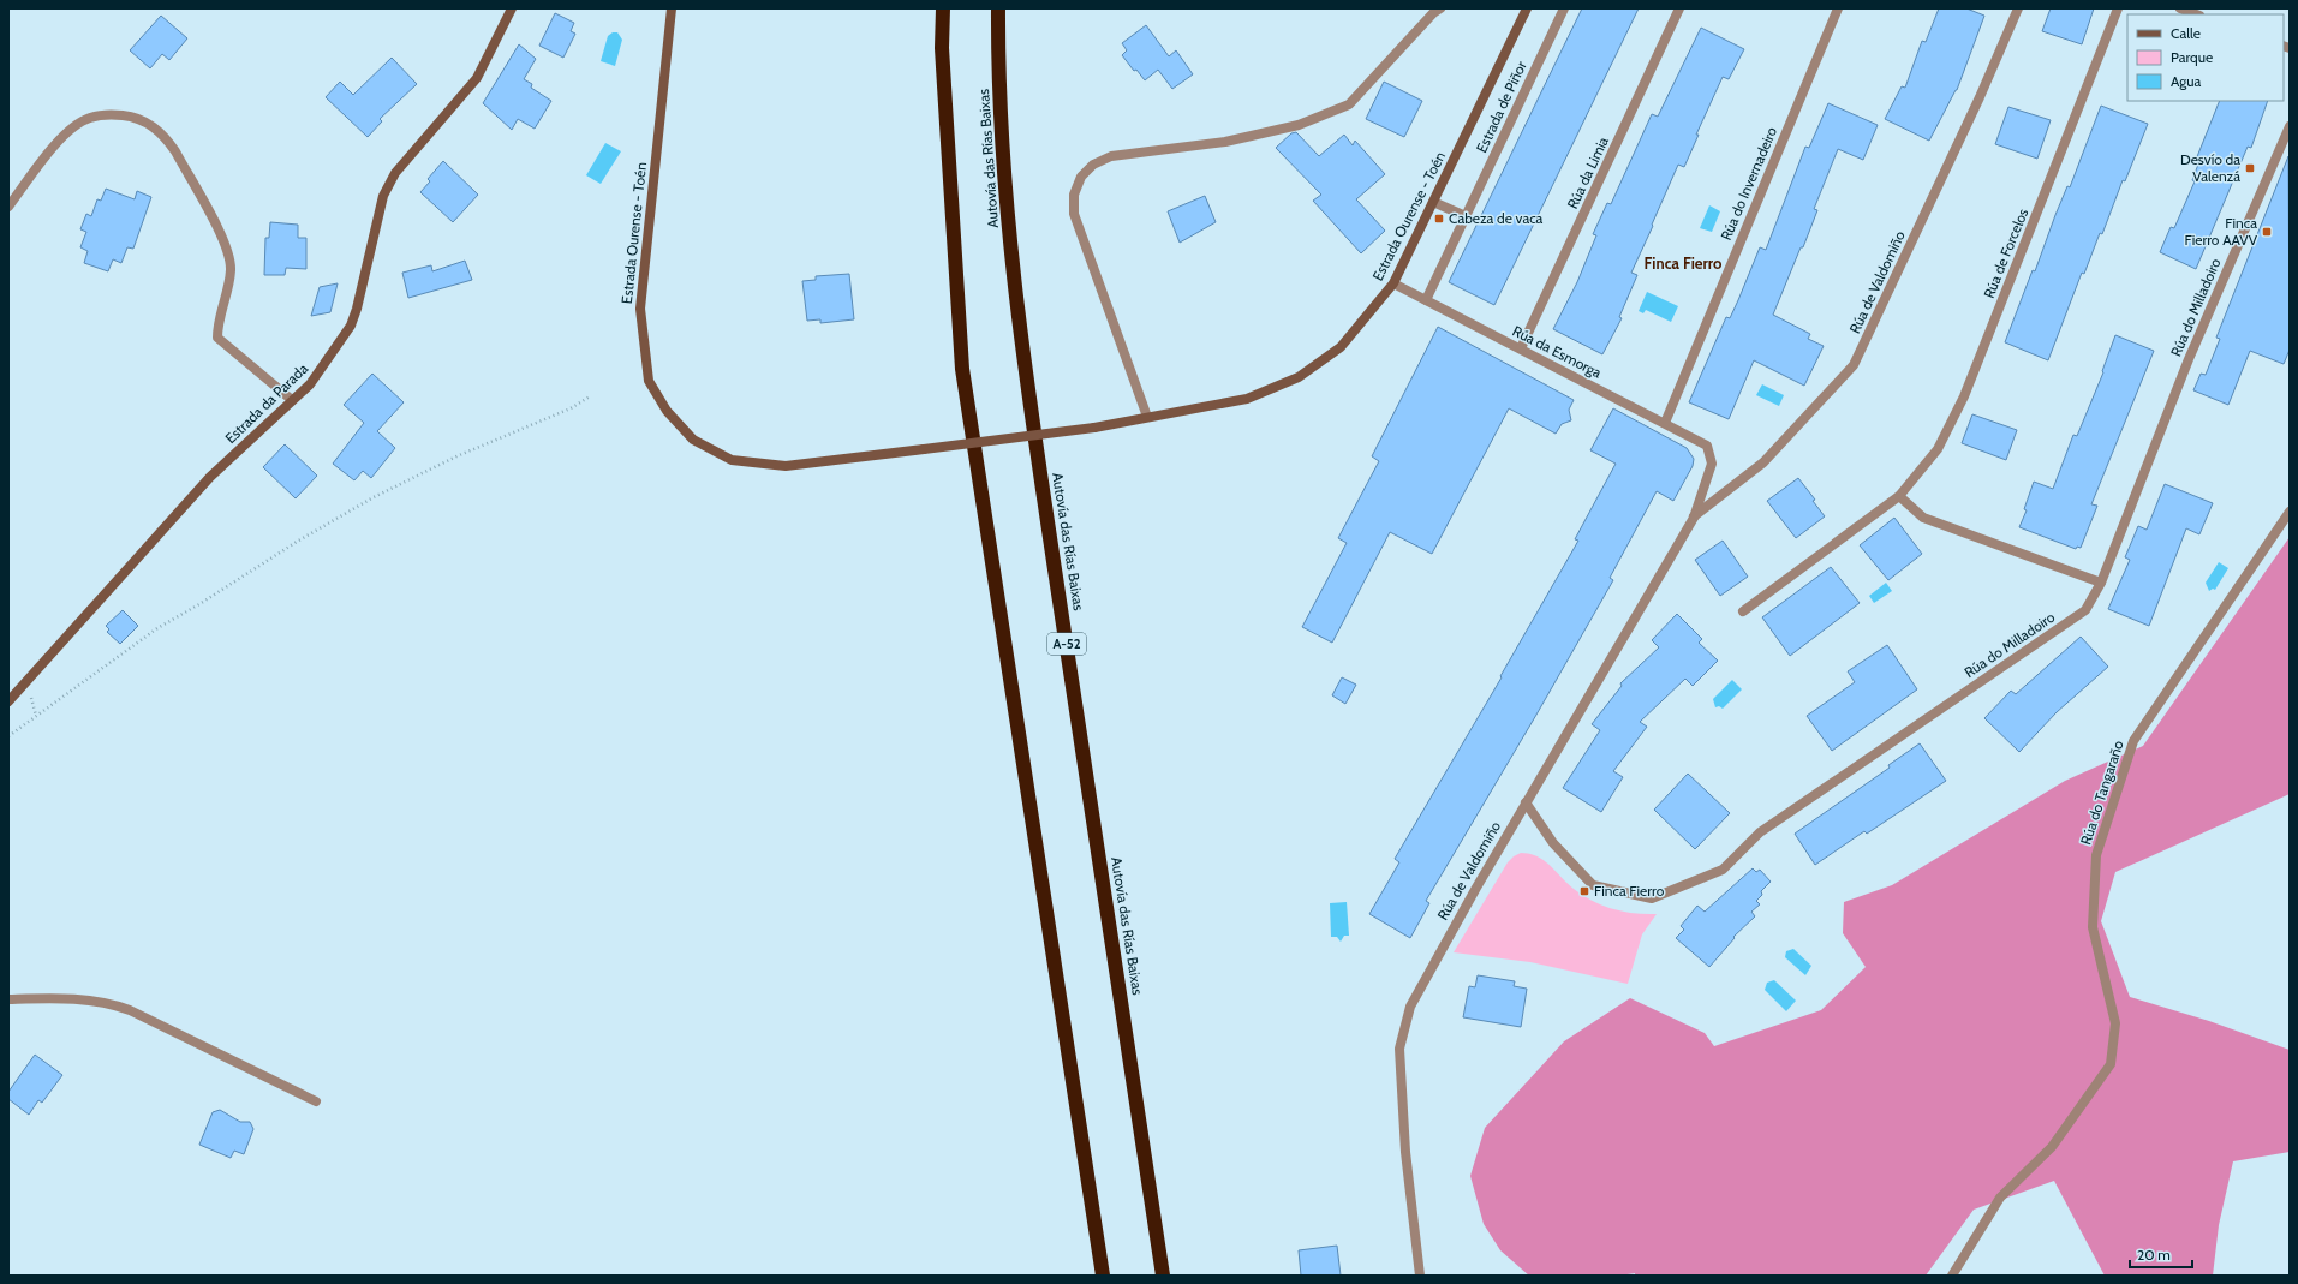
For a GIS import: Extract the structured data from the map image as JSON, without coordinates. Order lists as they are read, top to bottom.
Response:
{
  "streets": {
    "highway": ["Autovía das Rías Baixas", "A-52"],
    "street": [
      "Estrada de Piñor",
      "Rúa da Limia",
      "Rúa do Invernadeiro",
      "Estrada Ourense - Toén",
      "Rúa de Forcelos",
      "Rúa de Valdomiño",
      "Rúa do Milladoiro",
      "Rúa da Esmorga",
      "Estrada da Parada",
      "Rúa do Tangaraño"
    ]
  },
  "crossings": [
    ["Estrada de Piñor", "Rúa da Esmorga"],
    ["Rúa da Limia", "Rúa da Esmorga"],
    ["Rúa do Invernadeiro", "Rúa da Esmorga"],
    ["Estrada Ourense - Toén", "Rúa da Esmorga"],
    ["Rúa de Valdomiño", "Rúa do Milladoiro"],
    ["Rúa de Valdomiño", "Rúa da Esmorga"]
  ],
  "districts": ["Finca Fierro"],
  "places": {
    "transit": [
      "Desvío da Valenzá",
      "Cabeza de vaca",
      "Finca Fierro AAVV",
      "Finca Fierro"
    ]
  },
  "legend": ["Calle", "Parque", "Agua"],
  "scale_bar": "20 m"
}
